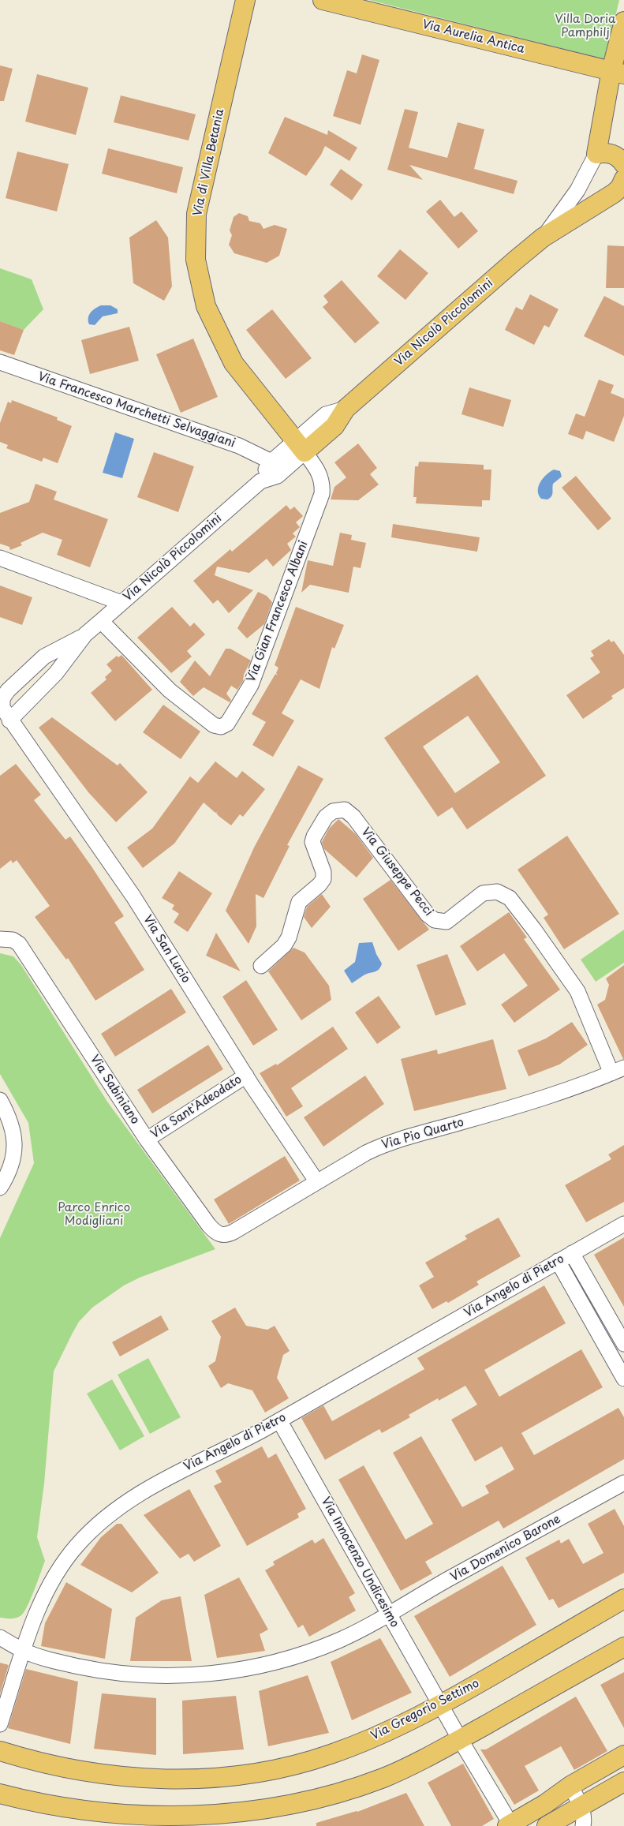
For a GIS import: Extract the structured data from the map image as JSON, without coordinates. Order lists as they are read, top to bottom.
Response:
{
  "streets": {
    "main road": [
      "Via Aurelia Antica",
      "Via di Villa Betania",
      "Via Nicolò Piccolomini",
      "Via Gregorio Settimo"
    ],
    "street": [
      "Via Francesco Marchetti Selvaggiani",
      "Via Gian Francesco Albani",
      "Via Giuseppe Pecci",
      "Via San Lucio",
      "Via Sabiniano",
      "Via Sant'Adeodato",
      "Via Pio Quarto",
      "Via Angelo di Pietro",
      "Via Domenico Barone",
      "Via Innocenzo Undicesimo"
    ]
  },
  "crossings": [
    ["Via di Villa Betania", "Via Nicolò Piccolomini"],
    ["Via di Villa Betania", "Via Gian Francesco Albani"],
    ["Via Nicolò Piccolomini", "Via Francesco Marchetti Selvaggiani"],
    ["Via Nicolò Piccolomini", "Via Gian Francesco Albani"],
    ["Via Nicolò Piccolomini", "Via San Lucio"],
    ["Via Giuseppe Pecci", "Via Pio Quarto"],
    ["Via San Lucio", "Via Sant'Adeodato"],
    ["Via San Lucio", "Via Pio Quarto"],
    ["Via Sabiniano", "Via Sant'Adeodato"],
    ["Via Sabiniano", "Via Pio Quarto"],
    ["Via Angelo di Pietro", "Via Domenico Barone"],
    ["Via Angelo di Pietro", "Via Innocenzo Undicesimo"],
    ["Via Domenico Barone", "Via Innocenzo Undicesimo"],
    ["Via Innocenzo Undicesimo", "Via Gregorio Settimo"]
  ],
  "parks": ["Villa Doria Pamphilj", "Parco Enrico Modigliani"]
}
